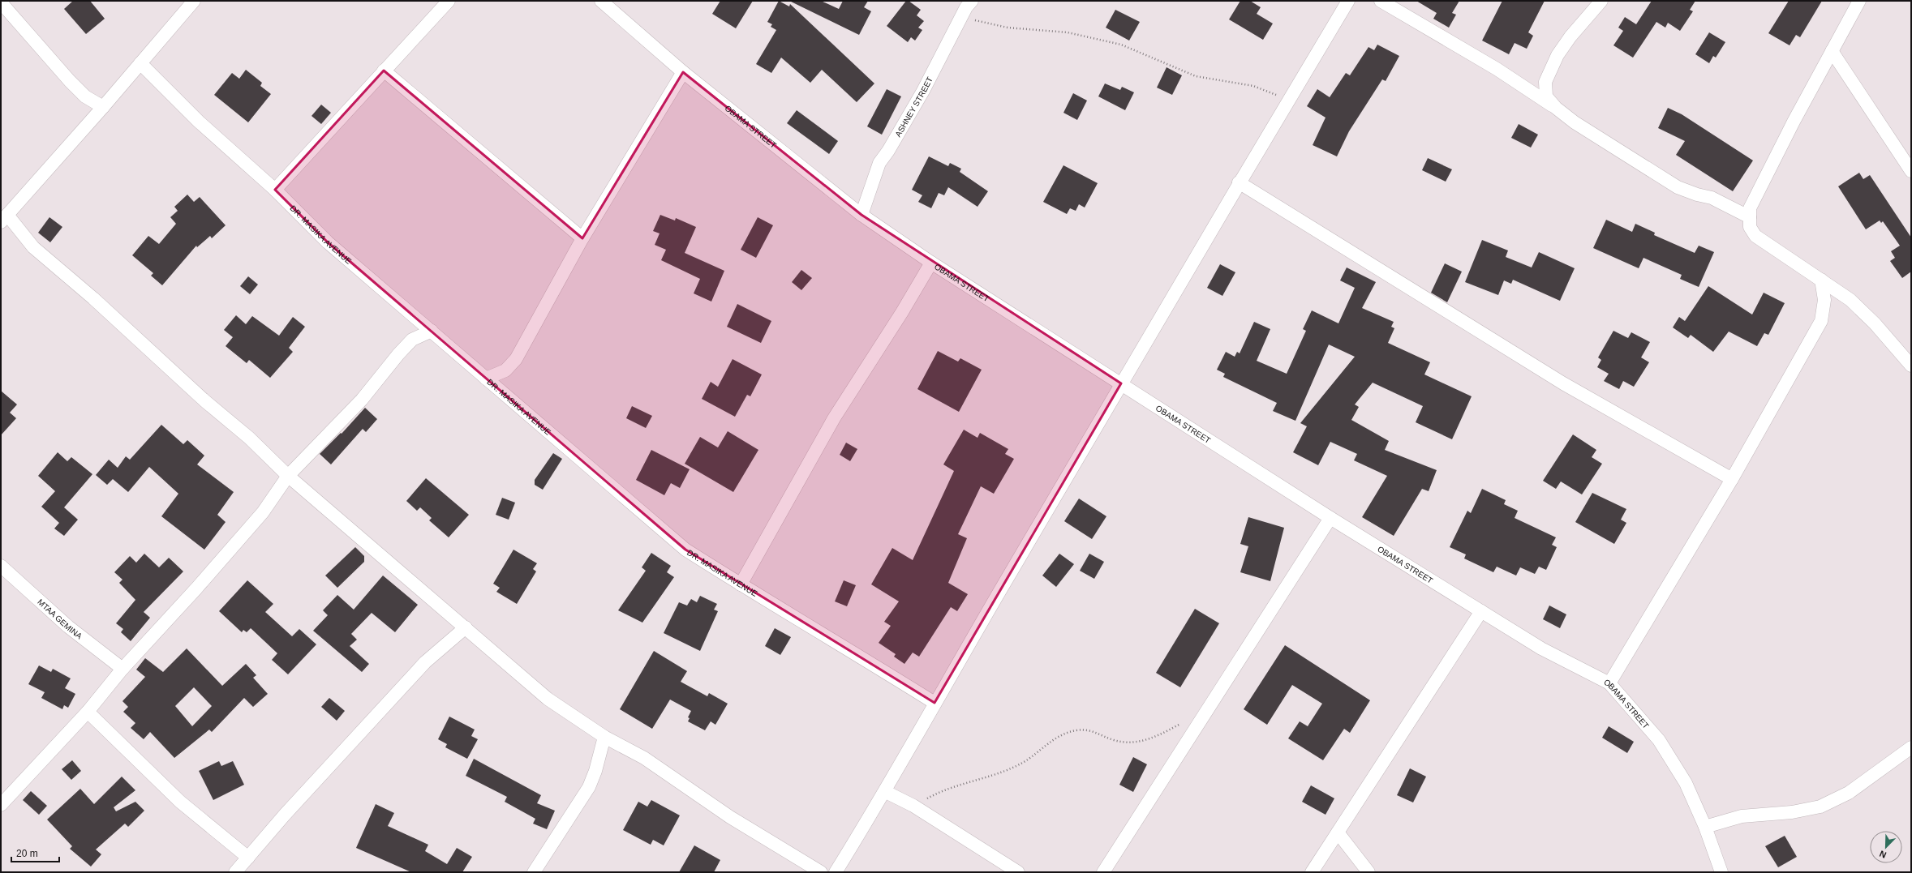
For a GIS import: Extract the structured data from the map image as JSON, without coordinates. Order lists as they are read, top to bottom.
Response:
{
  "streets": {
    "street": [
      "ASHNEY STREET",
      "OBAMA STREET",
      "DR. MASIKA AVENUE",
      "MTAA GEMINA"
    ]
  },
  "crossings": [
    ["ASHNEY STREET", "OBAMA STREET"]
  ],
  "scale_bar": "20 m",
  "north": "bottom left"
}
